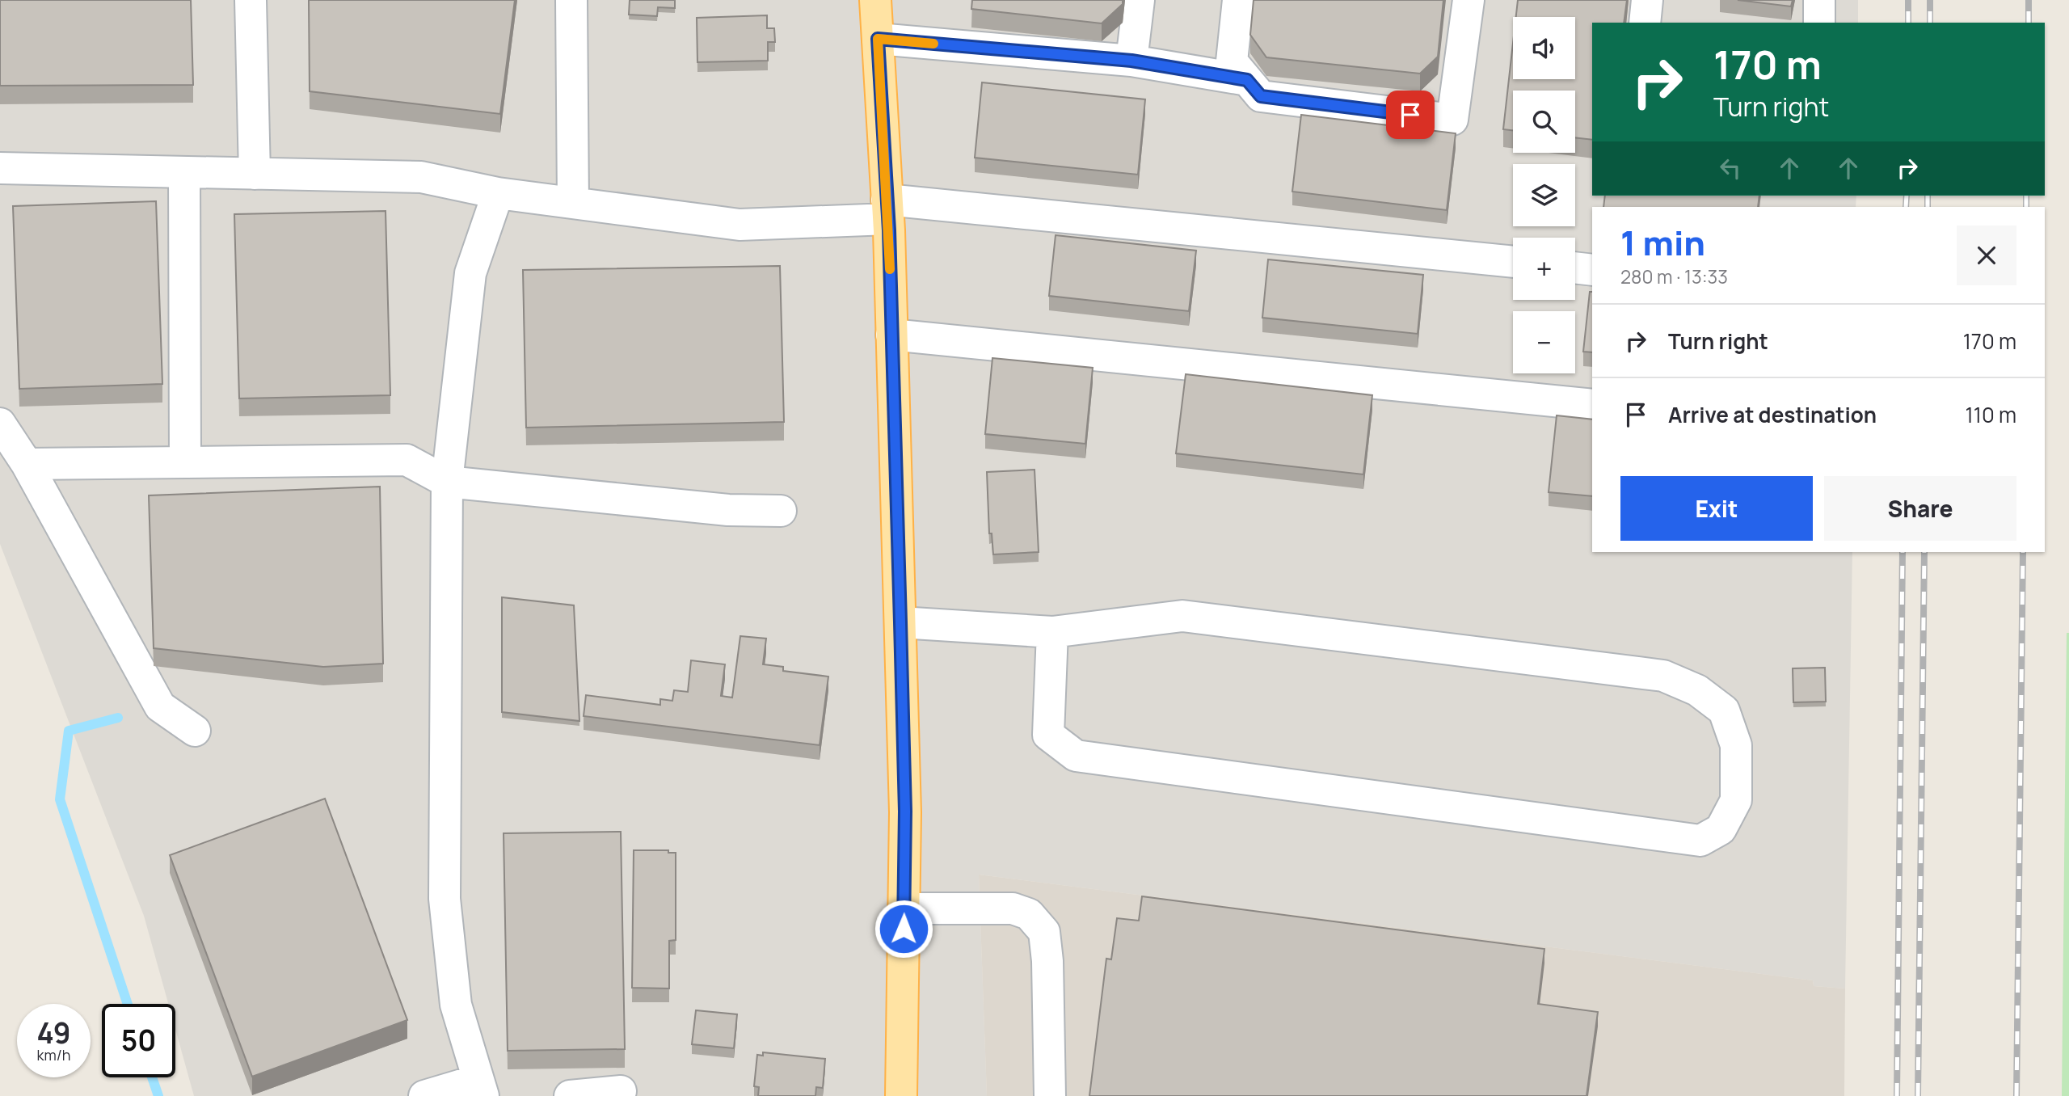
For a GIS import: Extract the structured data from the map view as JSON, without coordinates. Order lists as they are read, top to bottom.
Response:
{
  "page": {
    "map_buttons": ["+", "−"],
    "turn": ["170 m", "Turn right"],
    "heading": ["1 min", "280 m · 13:33"],
    "list": [
      {
        "name": "Turn right",
        "value": "170 m"
      },
      {
        "name": "Arrive at destination",
        "value": "110 m"
      }
    ],
    "buttons": ["Exit", "Share"],
    "speed": "49 km/h",
    "limit": "50"
  }
}
